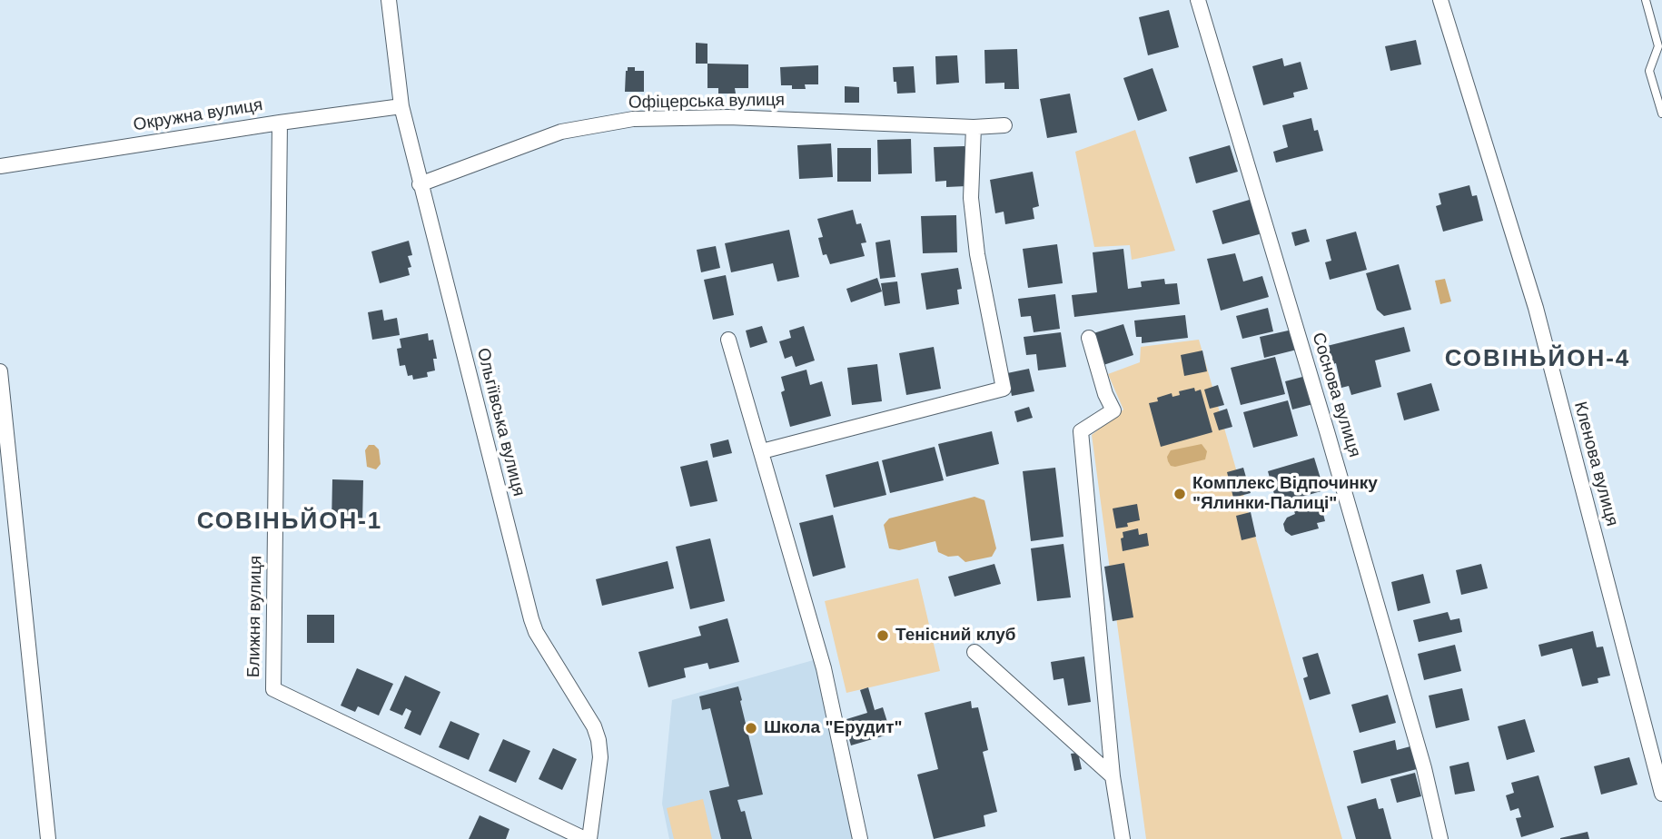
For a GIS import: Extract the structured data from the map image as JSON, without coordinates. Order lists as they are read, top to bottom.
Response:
{
  "streets": {
    "street": [
      "Офіцерська вулиця",
      "Окружна вулиця",
      "Соснова вулиця",
      "Ольгіївська вулиця",
      "Кленова вулиця",
      "Ближня вулиця"
    ]
  },
  "crossings": [
    ["Офіцерська вулиця", "Ольгіївська вулиця"],
    ["Окружна вулиця", "Ольгіївська вулиця"],
    ["Окружна вулиця", "Ближня вулиця"],
    ["Ольгіївська вулиця", "Ближня вулиця"]
  ],
  "districts": ["СОВІНЬЙОН-4", "СОВІНЬЙОН-1"],
  "places": ["Комплекс Відпочинку \"Ялинки-Палиці\"", "Тенісний клуб", "Школа \"Ерудит\""]
}
